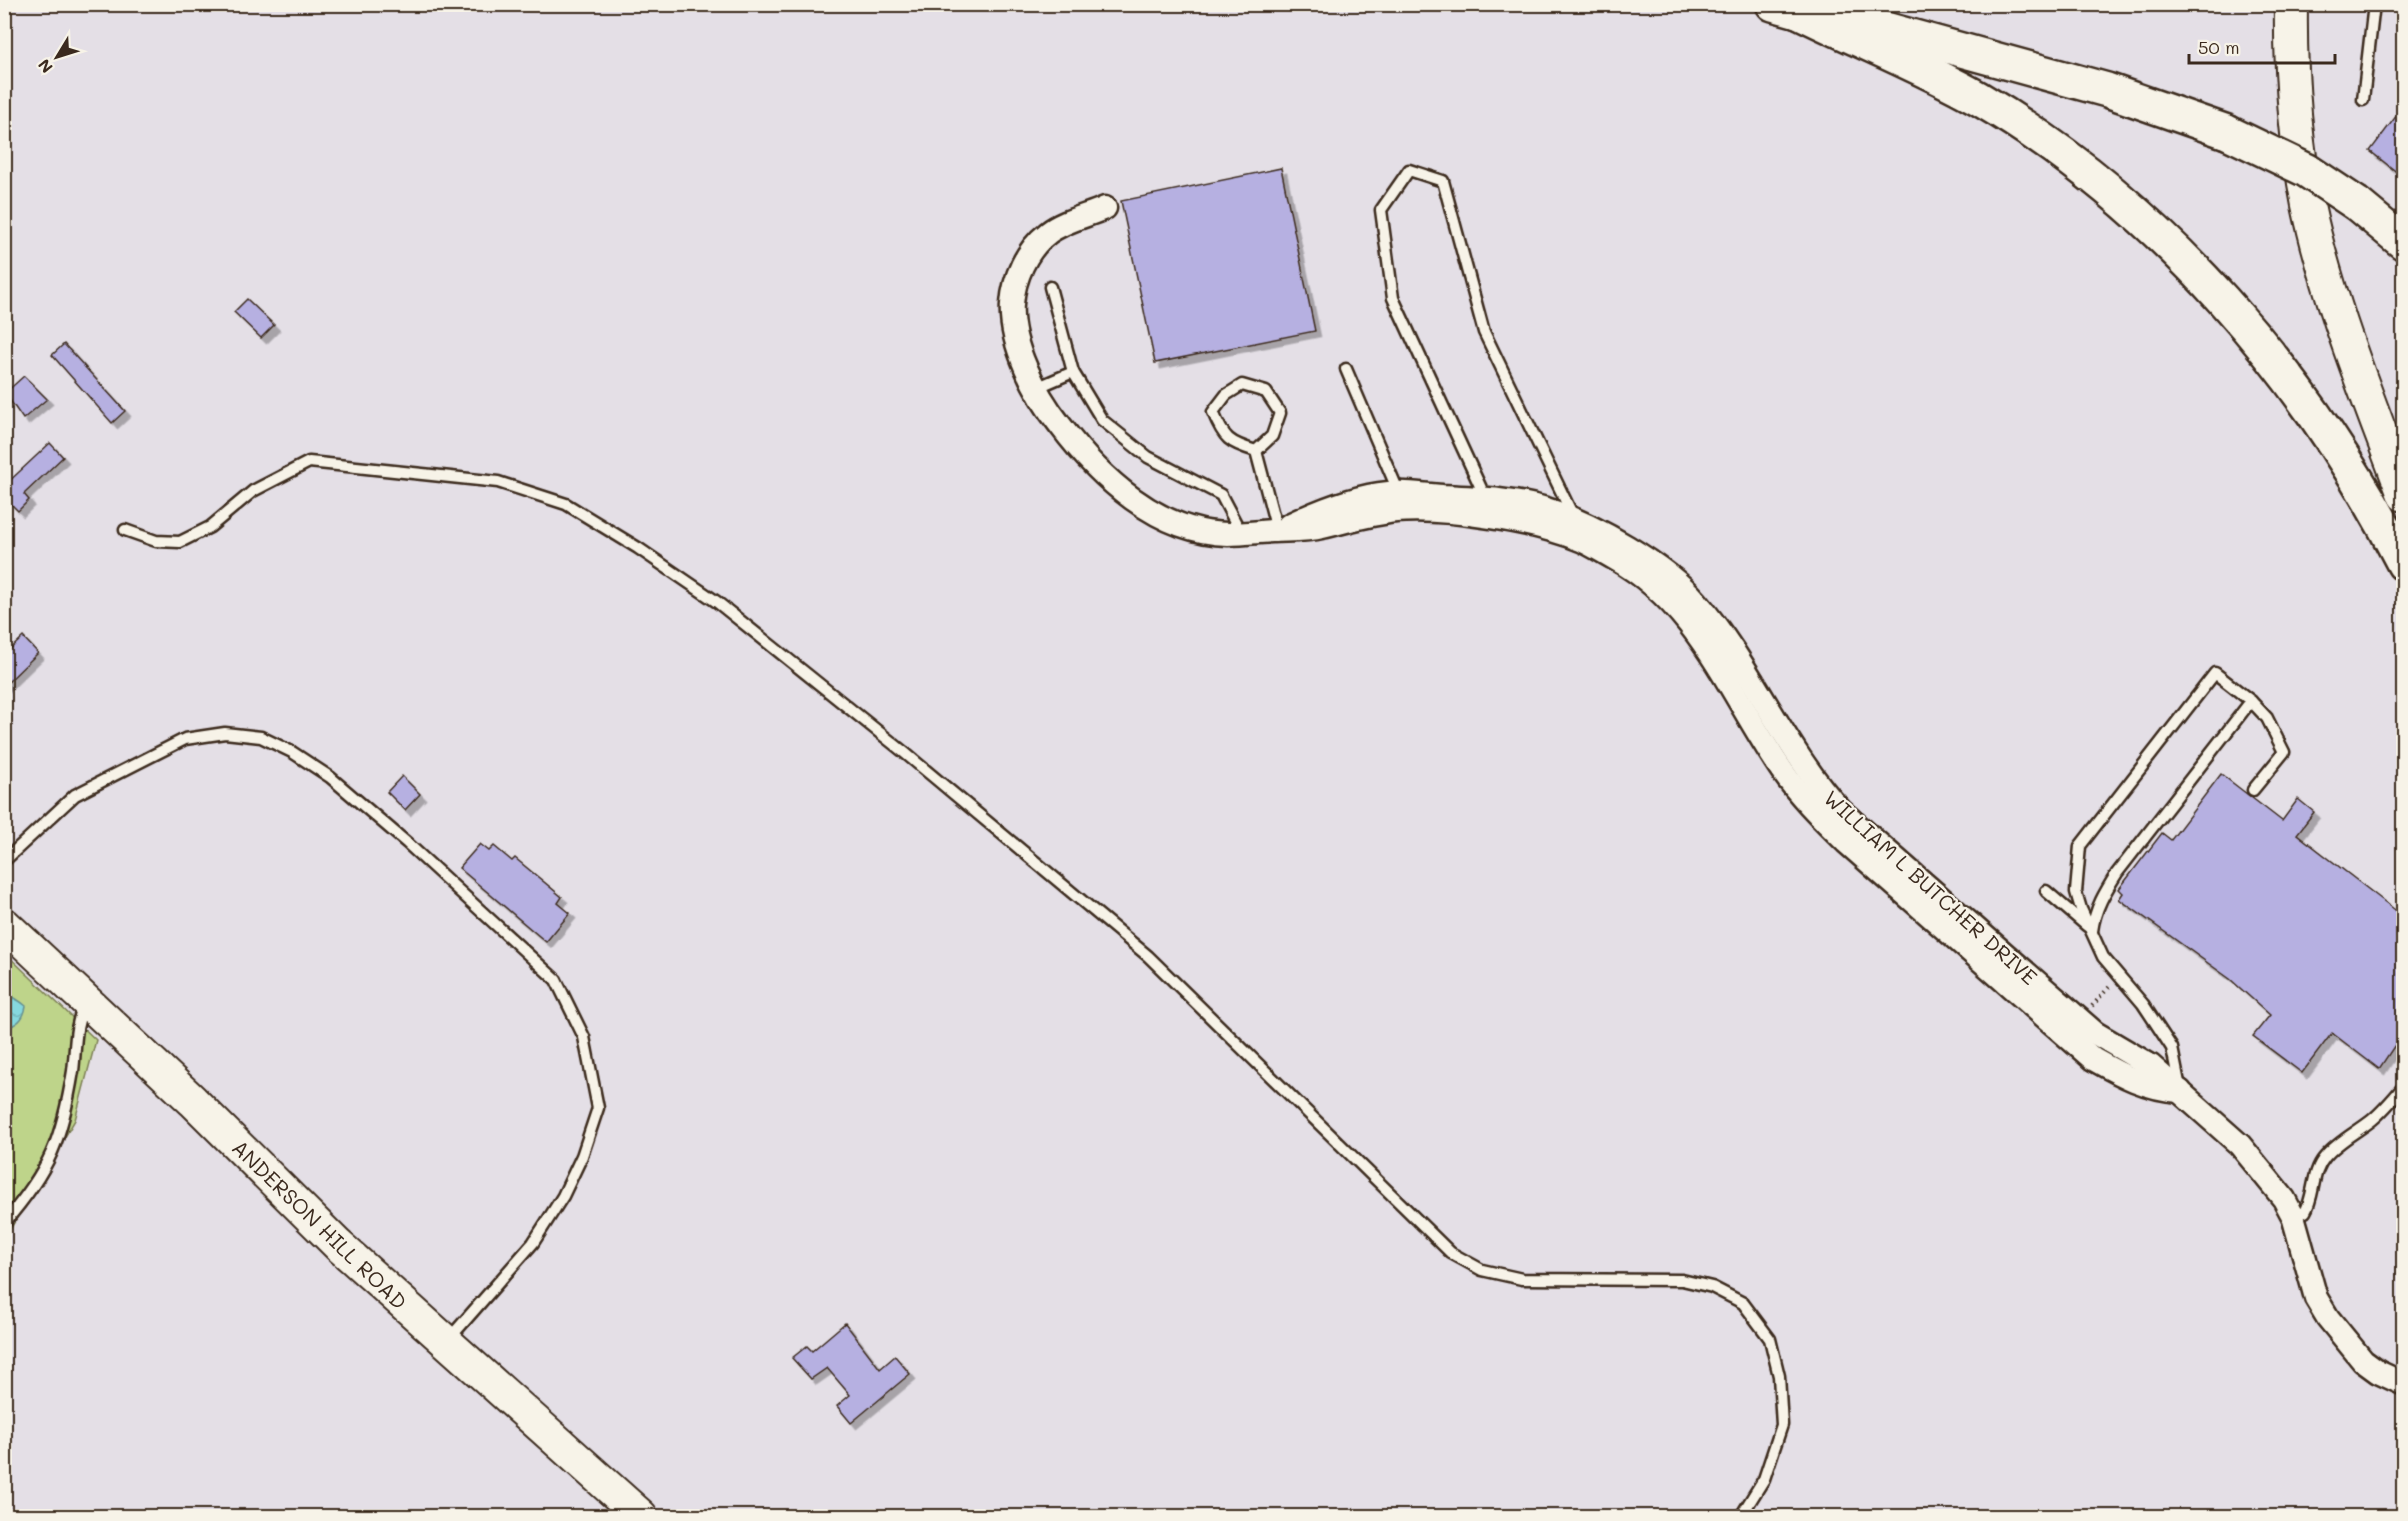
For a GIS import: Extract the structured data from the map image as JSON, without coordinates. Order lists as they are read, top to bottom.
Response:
{
  "streets": {
    "main road": ["ANDERSON HILL ROAD"],
    "street": ["WILLIAM L BUTCHER DRIVE"]
  },
  "scale_bar": "50 m",
  "north": "bottom left"
}
